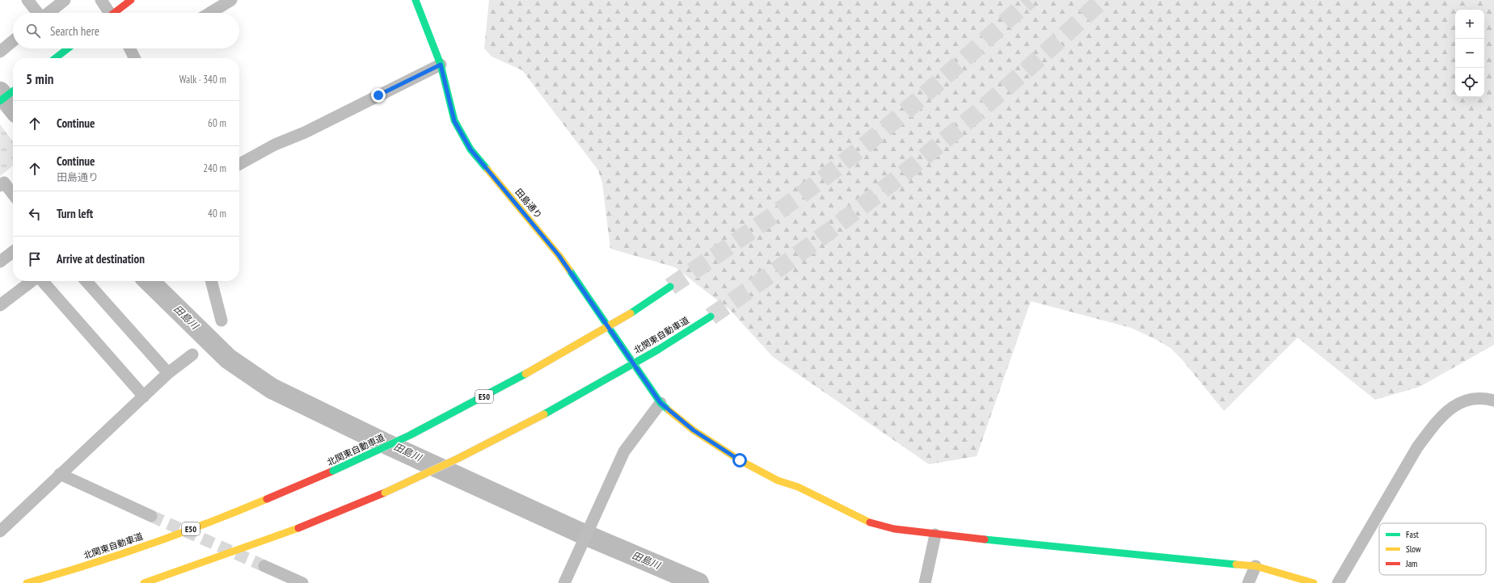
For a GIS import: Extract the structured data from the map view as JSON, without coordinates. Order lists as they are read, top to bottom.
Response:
{
  "streets": {
    "main road": ["田島通り", "北関東自動車道", "E50"]
  },
  "water": ["田島川"],
  "legend": ["Fast", "Slow", "Jam"],
  "page": {
    "map_buttons": ["+", "−"],
    "search": "Search here",
    "heading": ["5 min", "Walk · 340 m"],
    "list": [
      ["Continue", "60 m"],
      ["Continue", "田島通り", "240 m"],
      ["Turn left", "40 m"],
      "Arrive at destination"
    ]
  }
}
